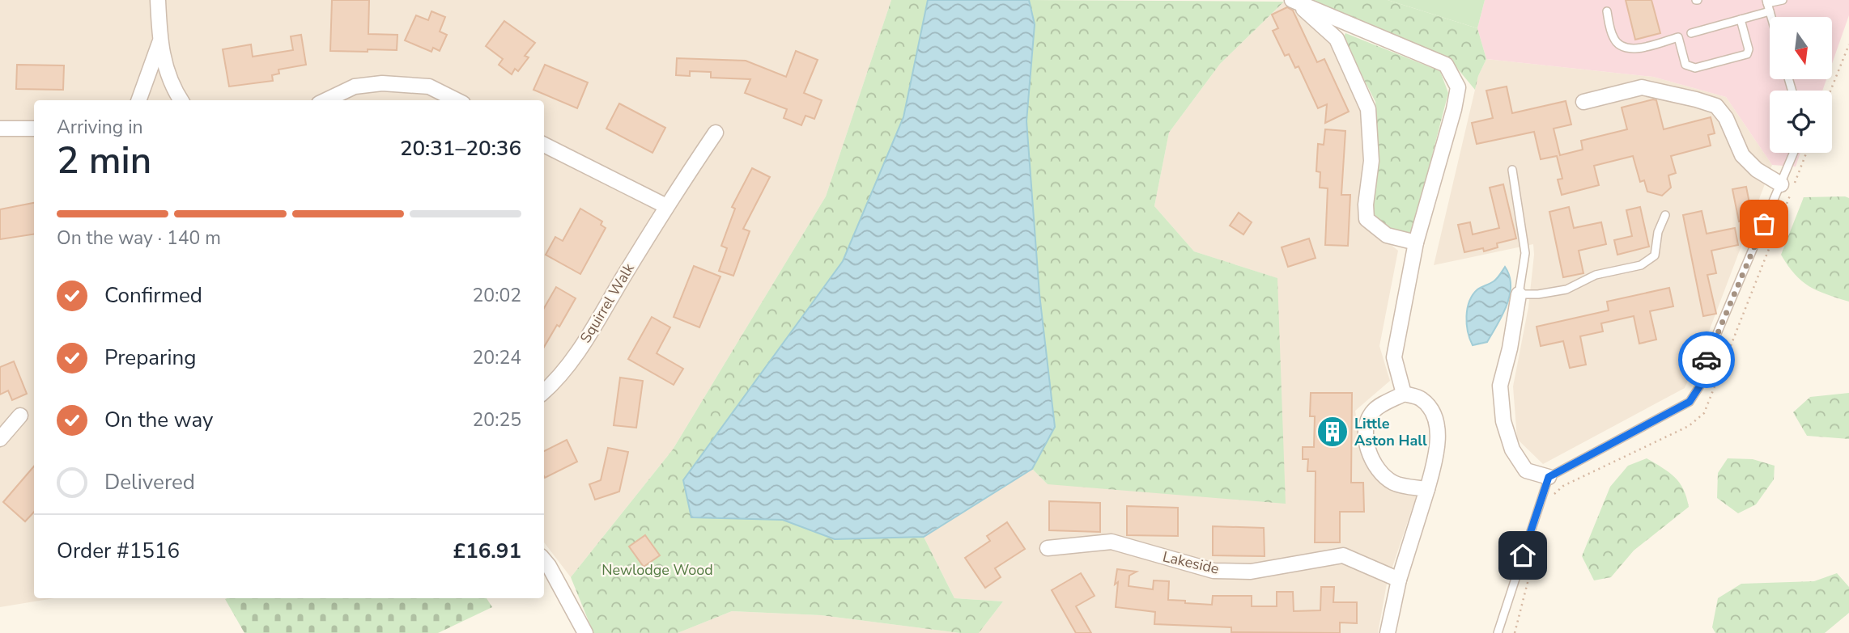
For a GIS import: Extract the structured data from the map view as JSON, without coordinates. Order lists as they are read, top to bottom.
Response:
{
  "streets": {
    "street": ["Squirrel Walk", "Lakeside"]
  },
  "parks": ["Newlodge Wood"],
  "places": {
    "building": ["Little Aston Hall"]
  },
  "north": "bottom",
  "page": {
    "heading": ["2 min", "Arriving in", "20:31–20:36"],
    "panel": ["Order #1516", "£16.91"],
    "bar": "On the way · 140 m",
    "list": [
      ["Confirmed", "20:02"],
      ["Preparing", "20:24"],
      ["On the way", "20:25"],
      "Delivered"
    ]
  }
}
